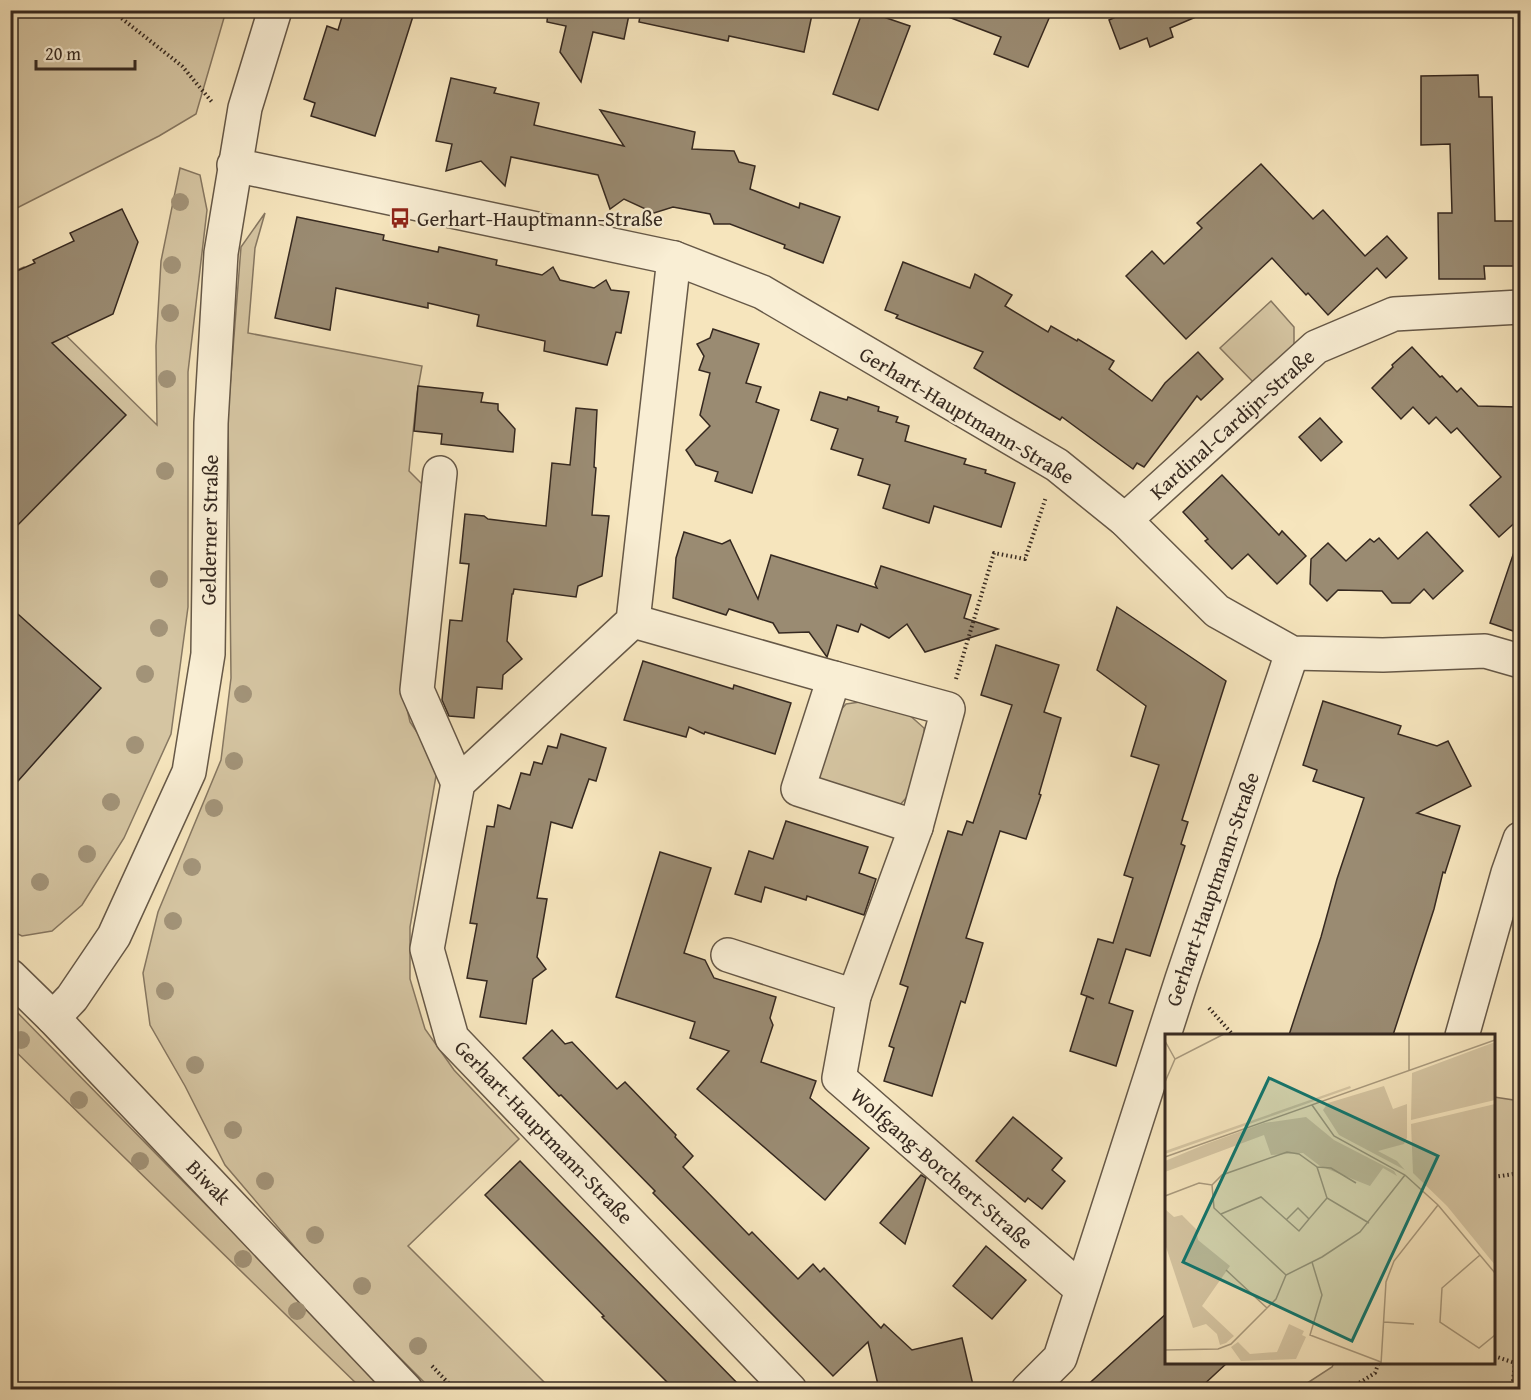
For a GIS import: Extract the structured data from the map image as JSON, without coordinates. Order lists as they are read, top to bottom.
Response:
{
  "streets": {
    "street": [
      "Gerhart-Hauptmann-Straße",
      "Kardinal-Cardijn-Straße",
      "Gelderner Straße",
      "Wolfgang-Borchert-Straße",
      "Biwak"
    ]
  },
  "crossings": [
    ["Gerhart-Hauptmann-Straße", "Kardinal-Cardijn-Straße"],
    ["Gerhart-Hauptmann-Straße", "Gelderner Straße"],
    ["Gerhart-Hauptmann-Straße", "Wolfgang-Borchert-Straße"],
    ["Gelderner Straße", "Biwak"]
  ],
  "places": {
    "bus stop": ["Gerhart-Hauptmann-Straße"]
  },
  "scale_bar": "20 m"
}
